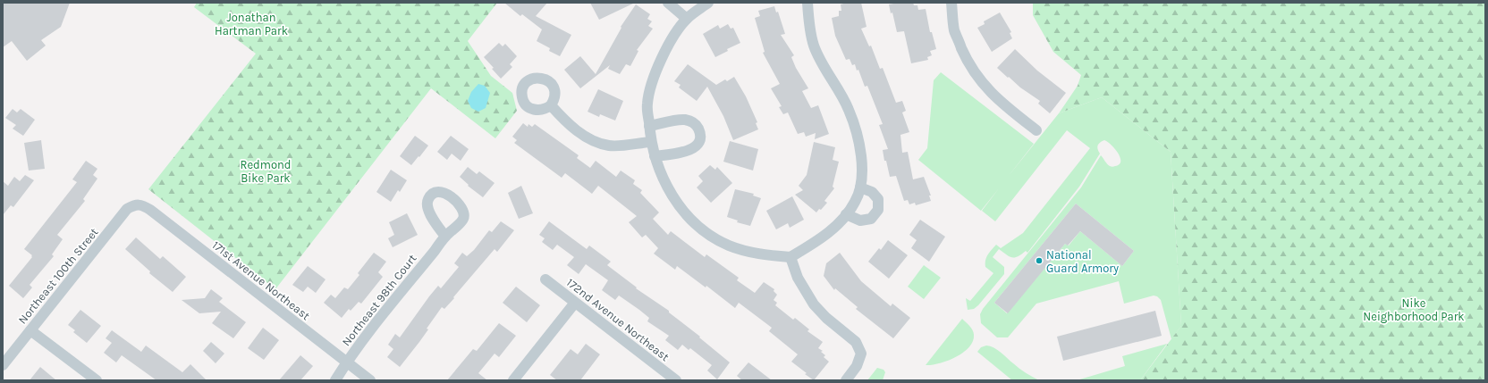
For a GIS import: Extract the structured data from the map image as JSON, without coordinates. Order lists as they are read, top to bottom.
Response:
{
  "streets": {
    "street": [
      "Northeast 100th Street",
      "171st Avenue Northeast",
      "Northeast 98th Court",
      "172nd Avenue Northeast"
    ]
  },
  "crossings": [
    ["Northeast 100th Street", "171st Avenue Northeast"],
    ["171st Avenue Northeast", "Northeast 98th Court"]
  ],
  "parks": ["Jonathan Hartman Park", "Redmond Bike Park", "Nike Neighborhood Park"],
  "places": ["National Guard Armory"]
}
